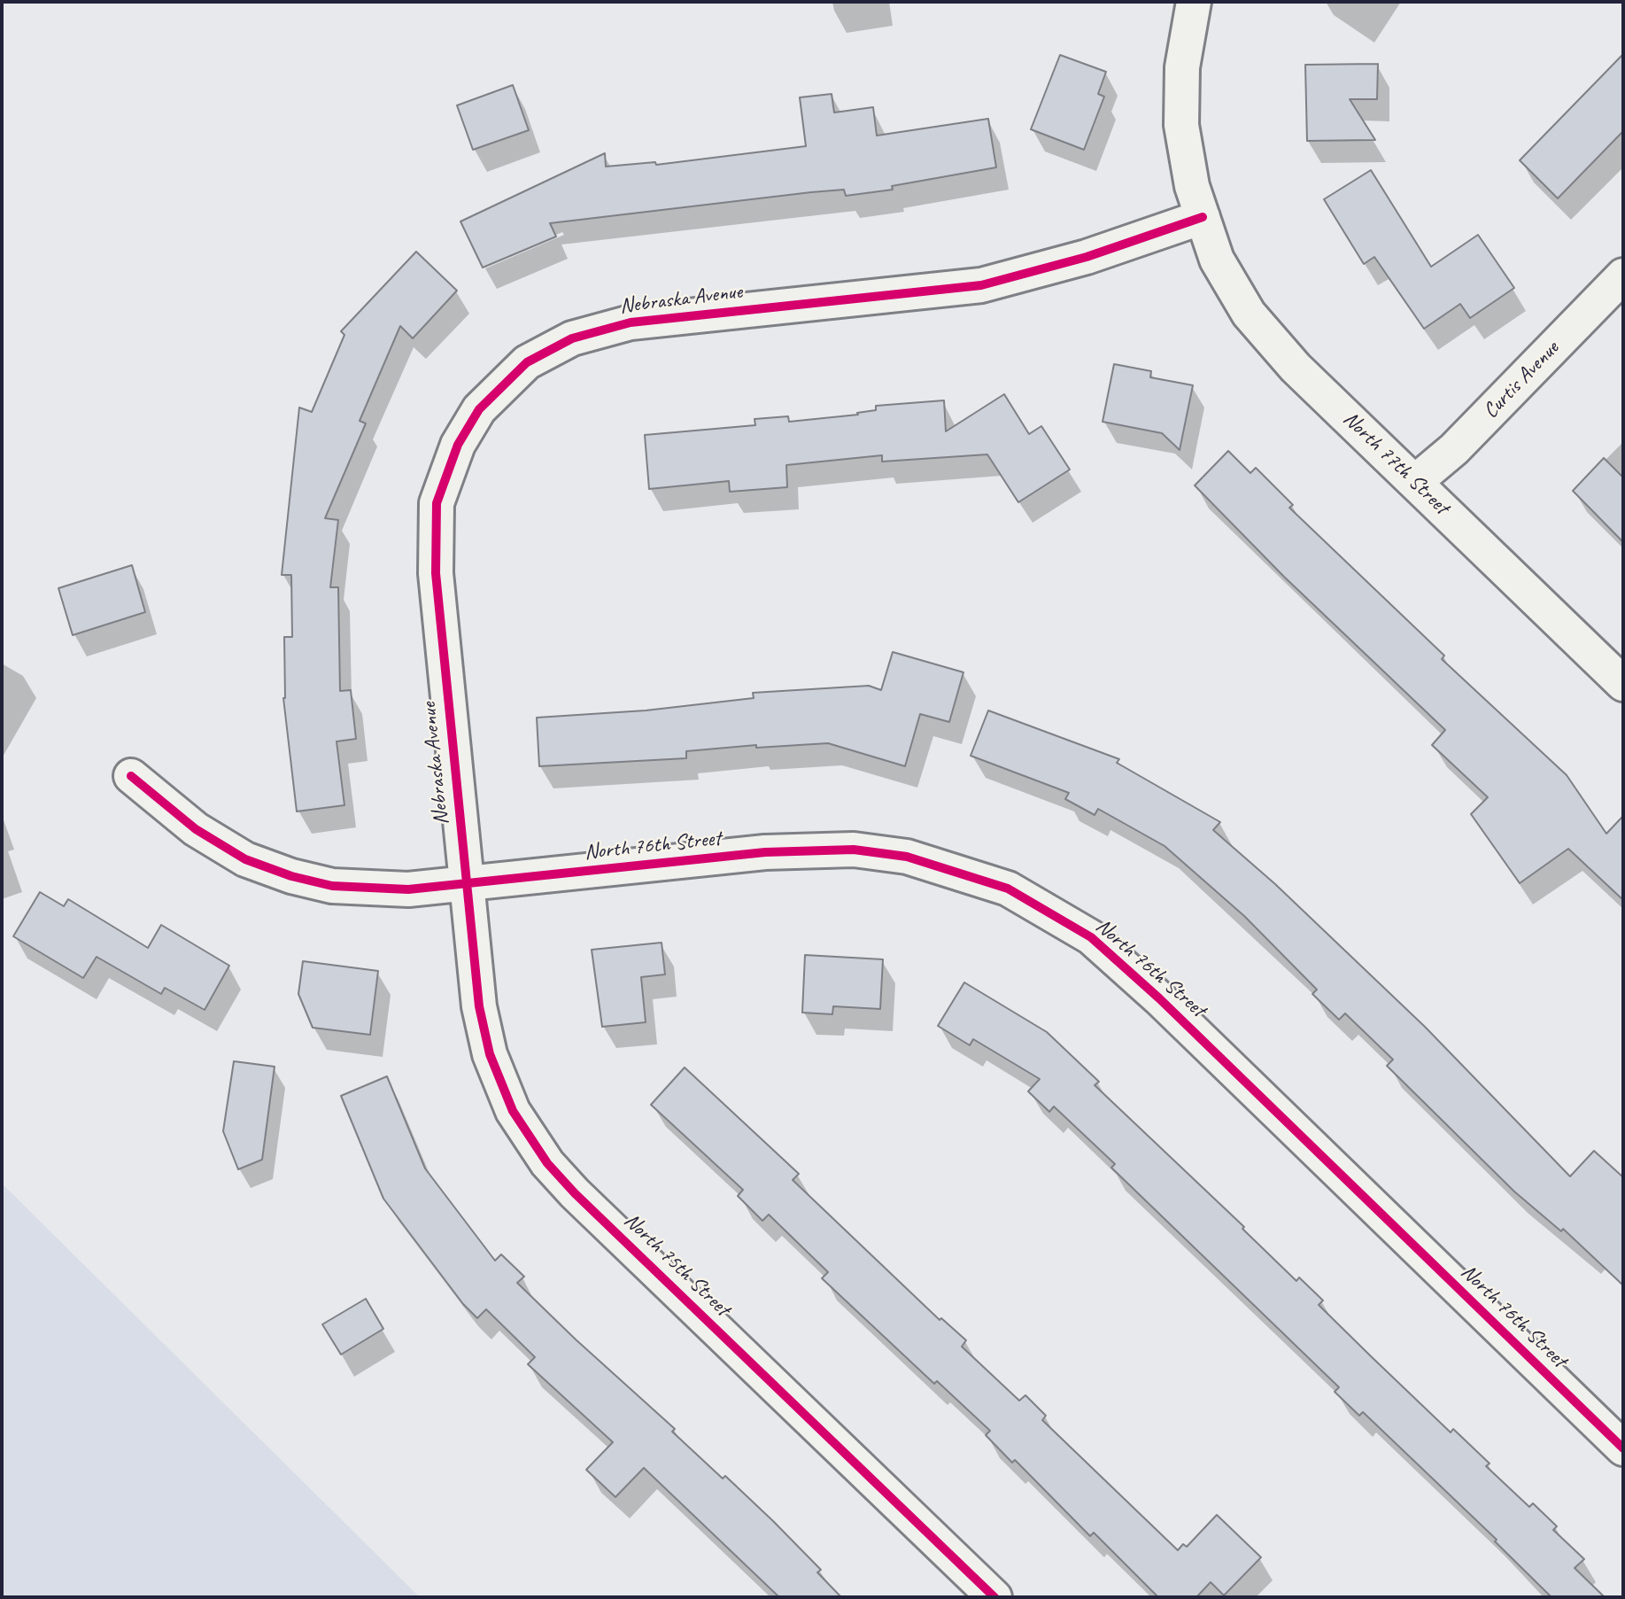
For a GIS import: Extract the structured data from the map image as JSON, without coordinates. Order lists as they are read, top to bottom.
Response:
{
  "streets": {
    "street": [
      "Nebraska Avenue",
      "Curtis Avenue",
      "North 77th Street",
      "North 76th Street",
      "North 75th Street"
    ]
  },
  "crossings": [
    ["Nebraska Avenue", "North 77th Street"],
    ["Nebraska Avenue", "North 76th Street"],
    ["Nebraska Avenue", "North 75th Street"],
    ["Curtis Avenue", "North 77th Street"],
    ["North 76th Street", "North 75th Street"]
  ]
}
